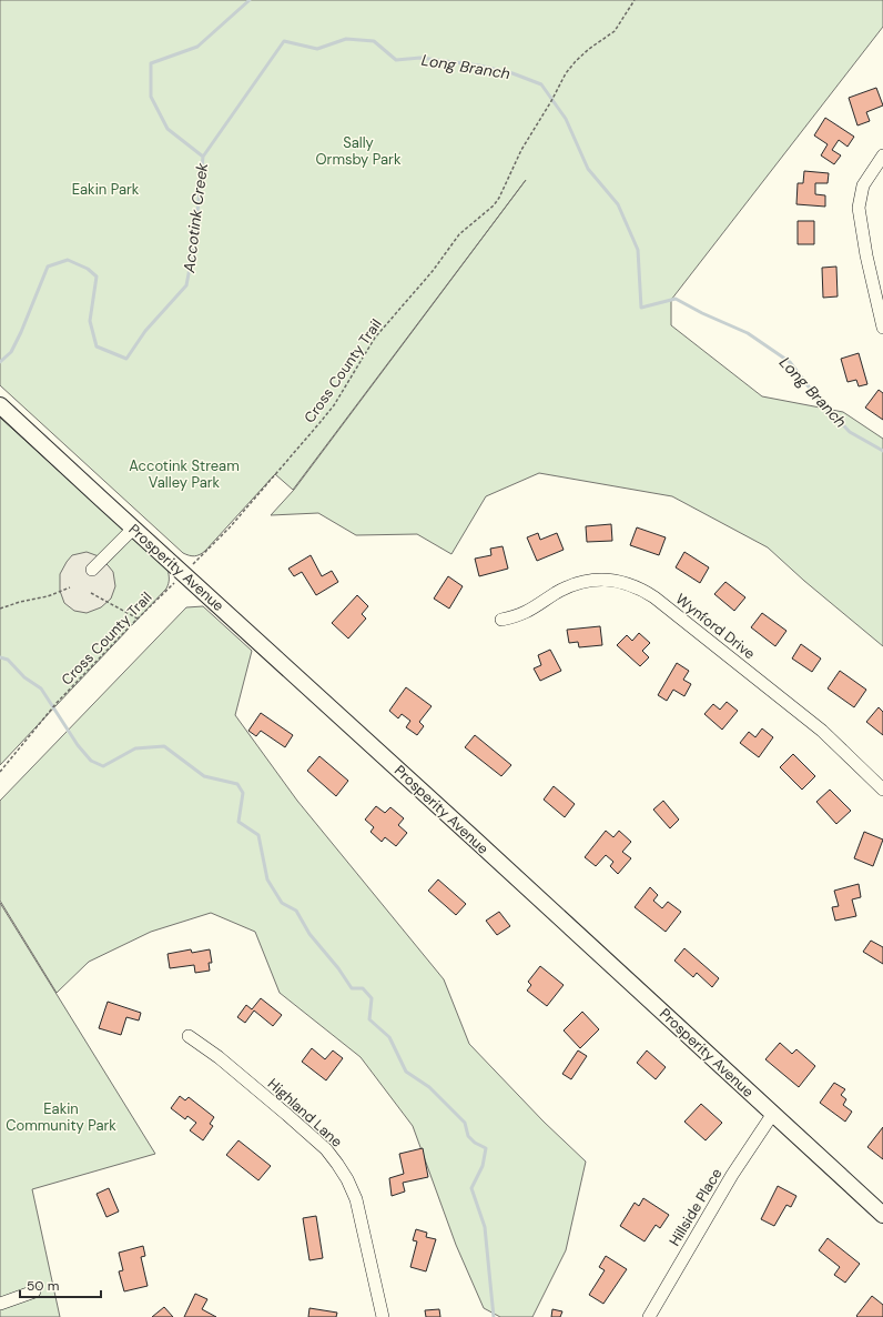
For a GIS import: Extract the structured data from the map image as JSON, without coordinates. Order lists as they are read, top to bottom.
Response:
{
  "streets": {
    "main road": ["Prosperity Avenue"],
    "street": ["Wynford Drive", "Highland Lane", "Hillside Place"],
    "path": ["Cross County Trail"]
  },
  "crossings": [
    ["Cross County Trail", "Prosperity Avenue"],
    ["Prosperity Avenue", "Hillside Place"]
  ],
  "water": ["Long Branch", "Accotink Creek"],
  "parks": [
    "Sally Ormsby Park",
    "Eakin Park",
    "Accotink Stream Valley Park",
    "Eakin Community Park"
  ],
  "scale_bar": "50 m"
}
